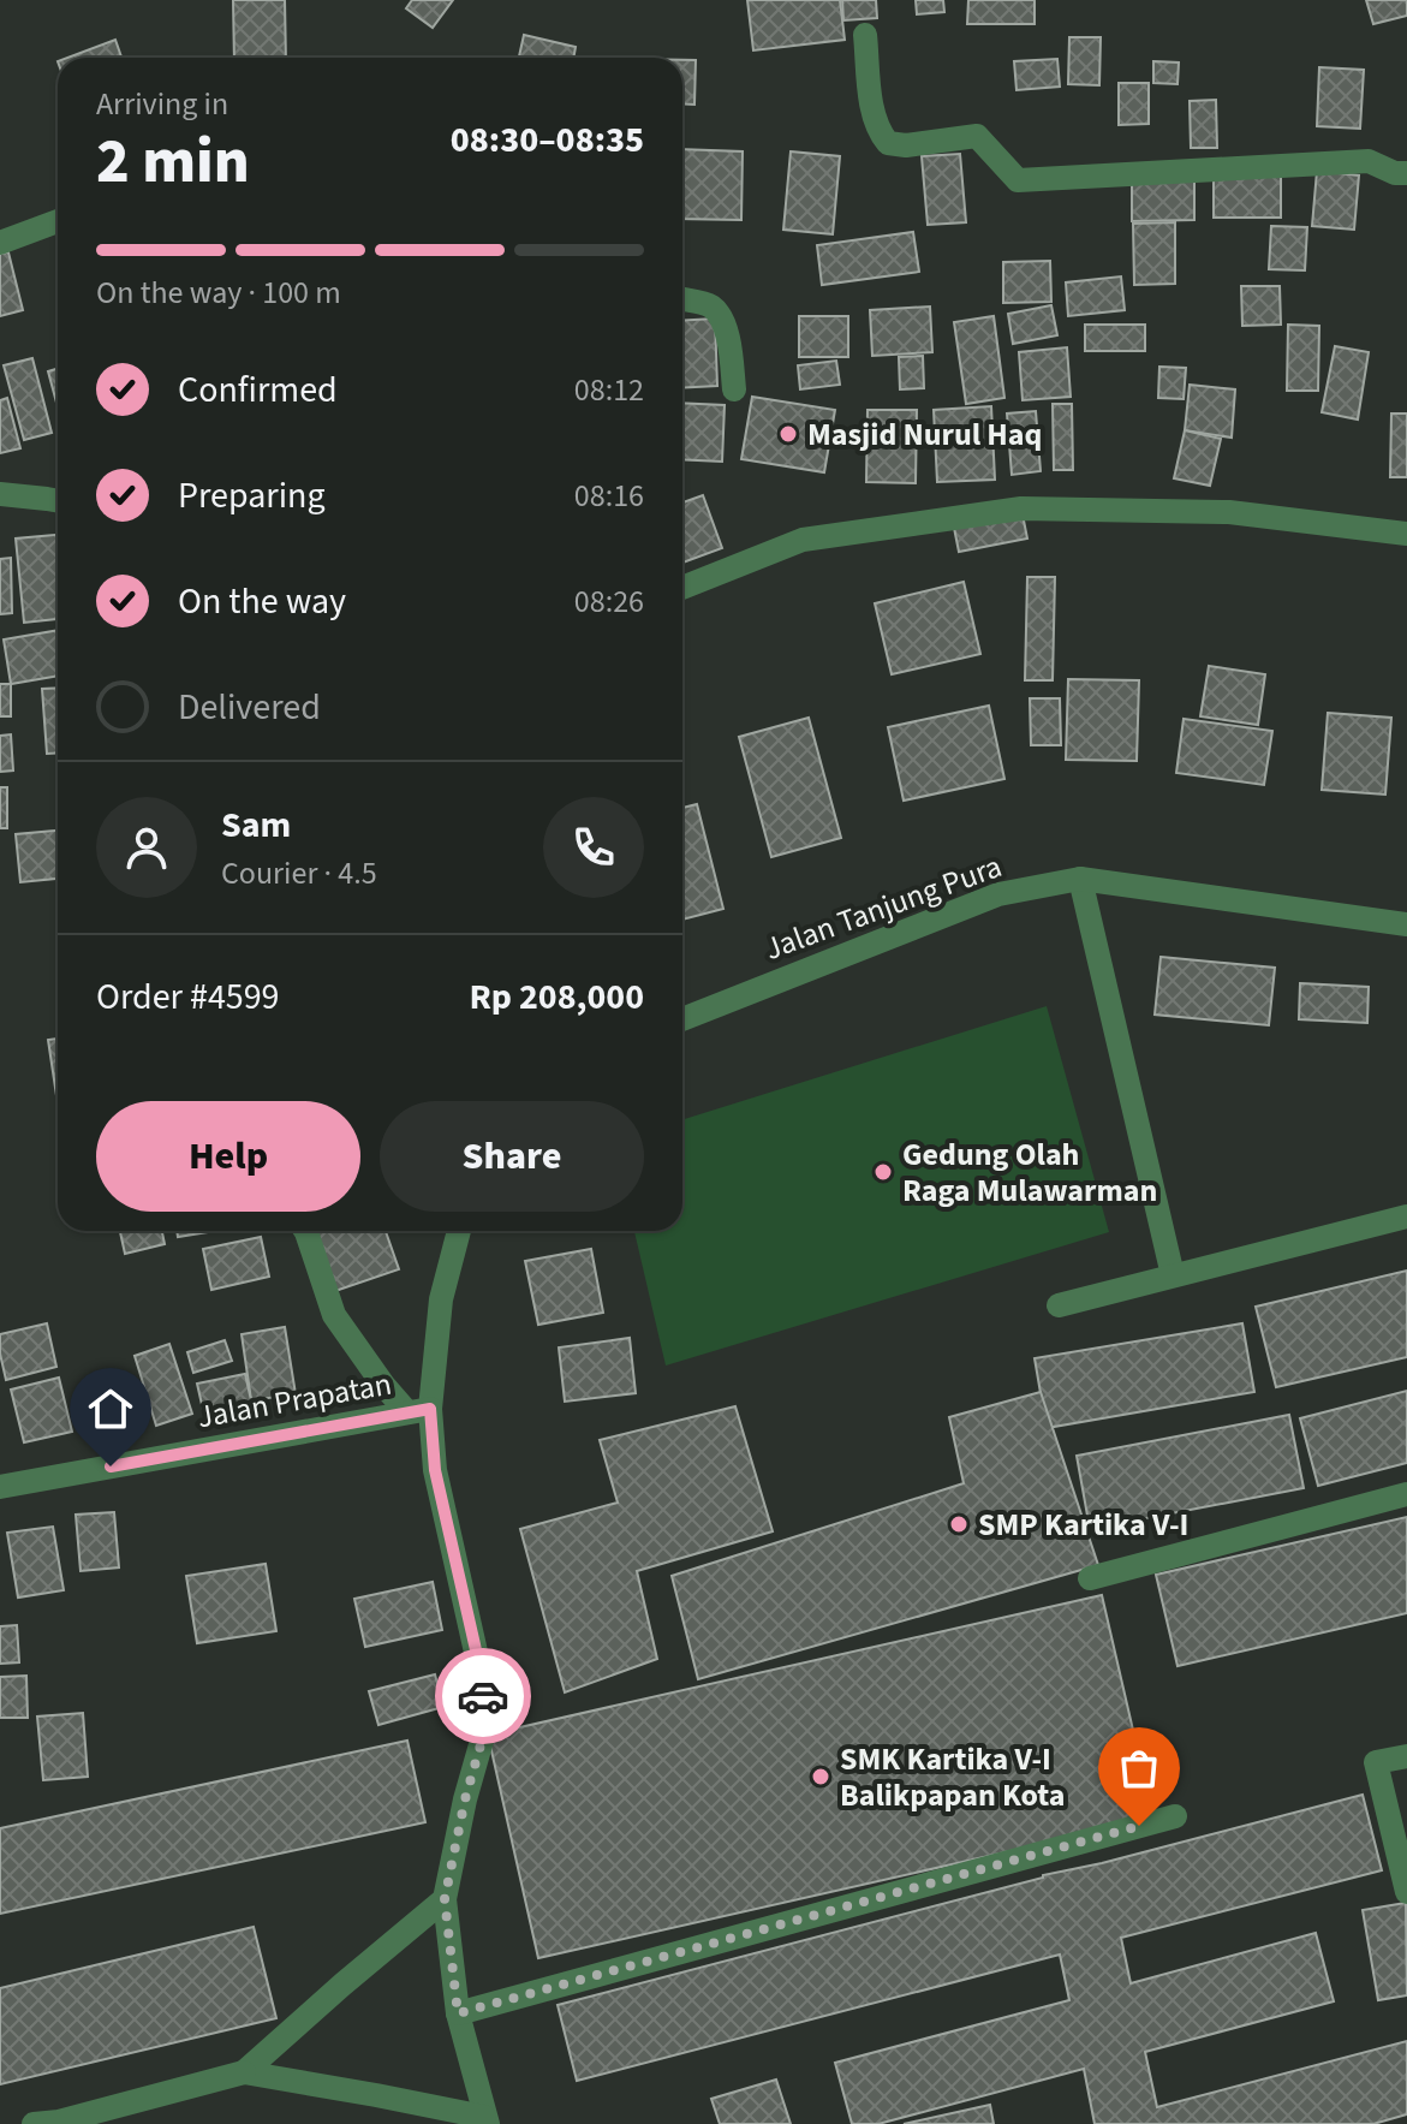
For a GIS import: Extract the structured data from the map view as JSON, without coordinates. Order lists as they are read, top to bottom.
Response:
{
  "streets": {
    "street": ["Jalan Tanjung Pura", "Jalan Prapatan"]
  },
  "places": [
    "Masjid Nurul Haq",
    "Gedung Olah Raga Mulawarman",
    "SMP Kartika V-I",
    "SMK Kartika V-I Balikpapan Kota"
  ],
  "page": {
    "heading": ["2 min", "Arriving in", "08:30–08:35"],
    "panel": [
      "Sam",
      "Courier · 4.5",
      "Order #4599",
      "Rp 208,000"
    ],
    "bar": "On the way · 100 m",
    "list": [
      ["Confirmed", "08:12"],
      ["Preparing", "08:16"],
      ["On the way", "08:26"],
      "Delivered"
    ],
    "buttons": ["Help", "Share"]
  }
}
